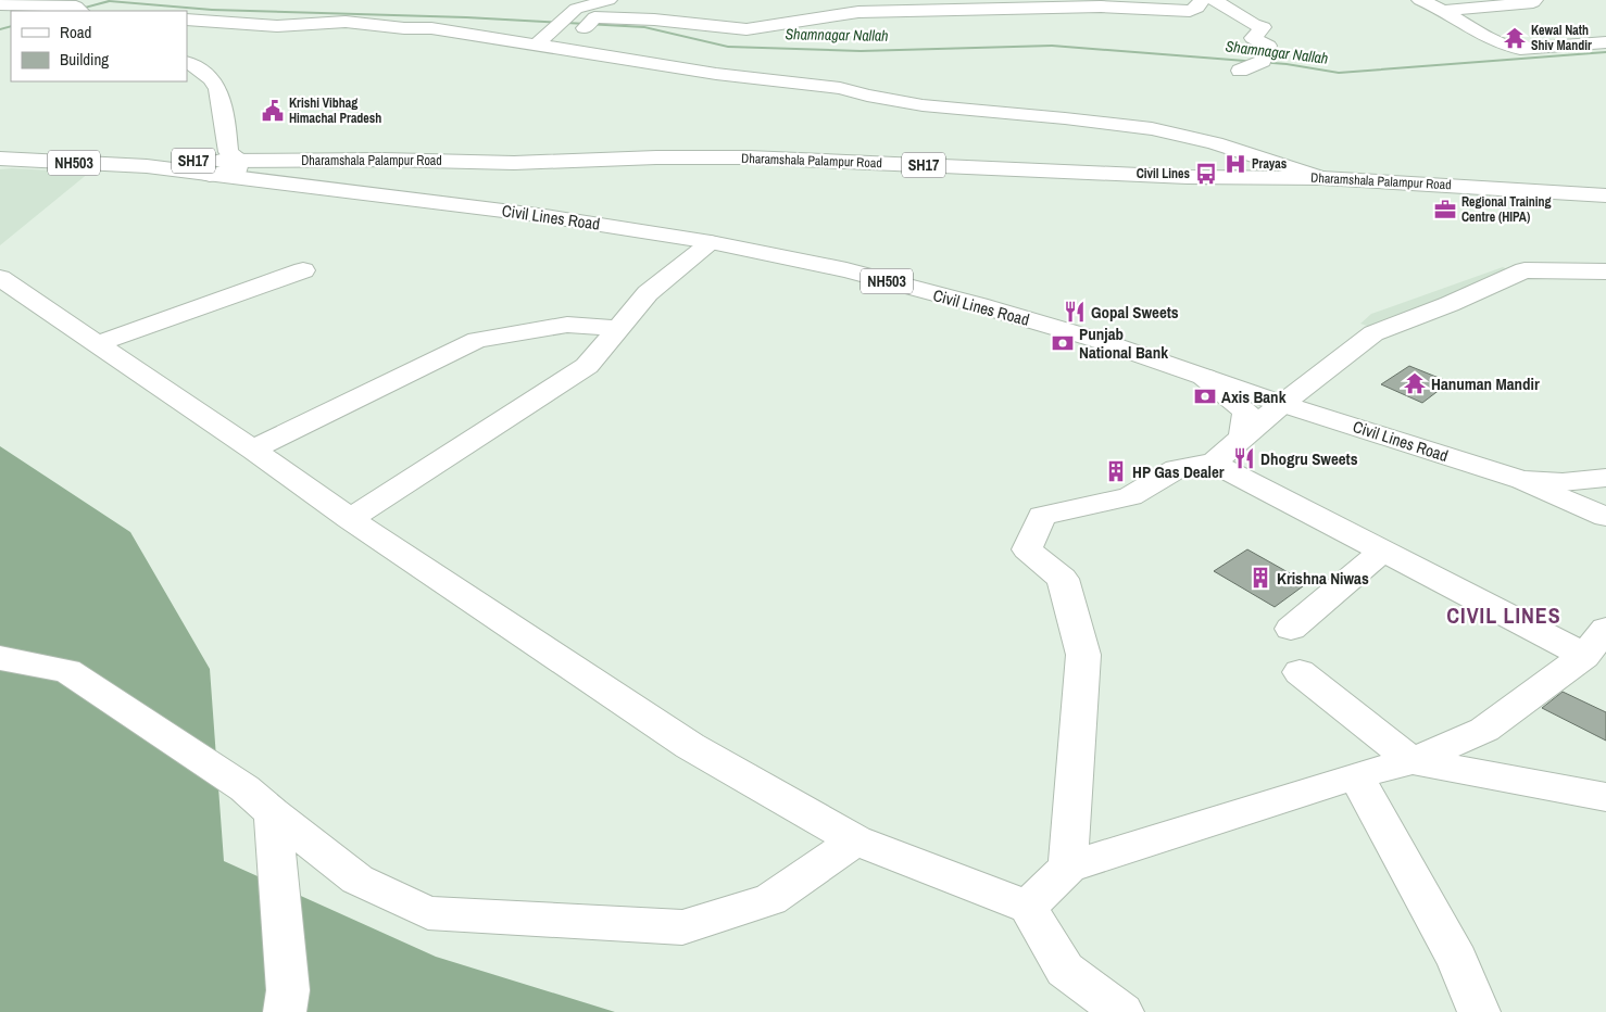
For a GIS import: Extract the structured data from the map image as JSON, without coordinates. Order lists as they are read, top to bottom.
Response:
{
  "streets": {
    "main road": [
      "SH17",
      "Dharamshala Palampur Road",
      "NH503",
      "Civil Lines Road"
    ]
  },
  "crossings": [
    ["Dharamshala Palampur Road", "NH503"],
    ["Dharamshala Palampur Road", "Civil Lines Road"],
    ["NH503", "Civil Lines Road"]
  ],
  "districts": ["CIVIL LINES"],
  "water": ["Shamnagar Nallah"],
  "places": {
    "temple": ["Kewal Nath Shiv Mandir", "Hanuman Mandir"],
    "public building": ["Krishi Vibhag Himachal Pradesh"],
    "hospital": ["Prayas"],
    "bus stop": ["Civil Lines"],
    "office": ["Regional Training Centre (HIPA)"],
    "restaurant": ["Gopal Sweets", "Dhogru Sweets"],
    "bank": ["Punjab National Bank", "Axis Bank"],
    "building": ["HP Gas Dealer", "Krishna Niwas"]
  },
  "legend": ["Road", "Building"]
}
